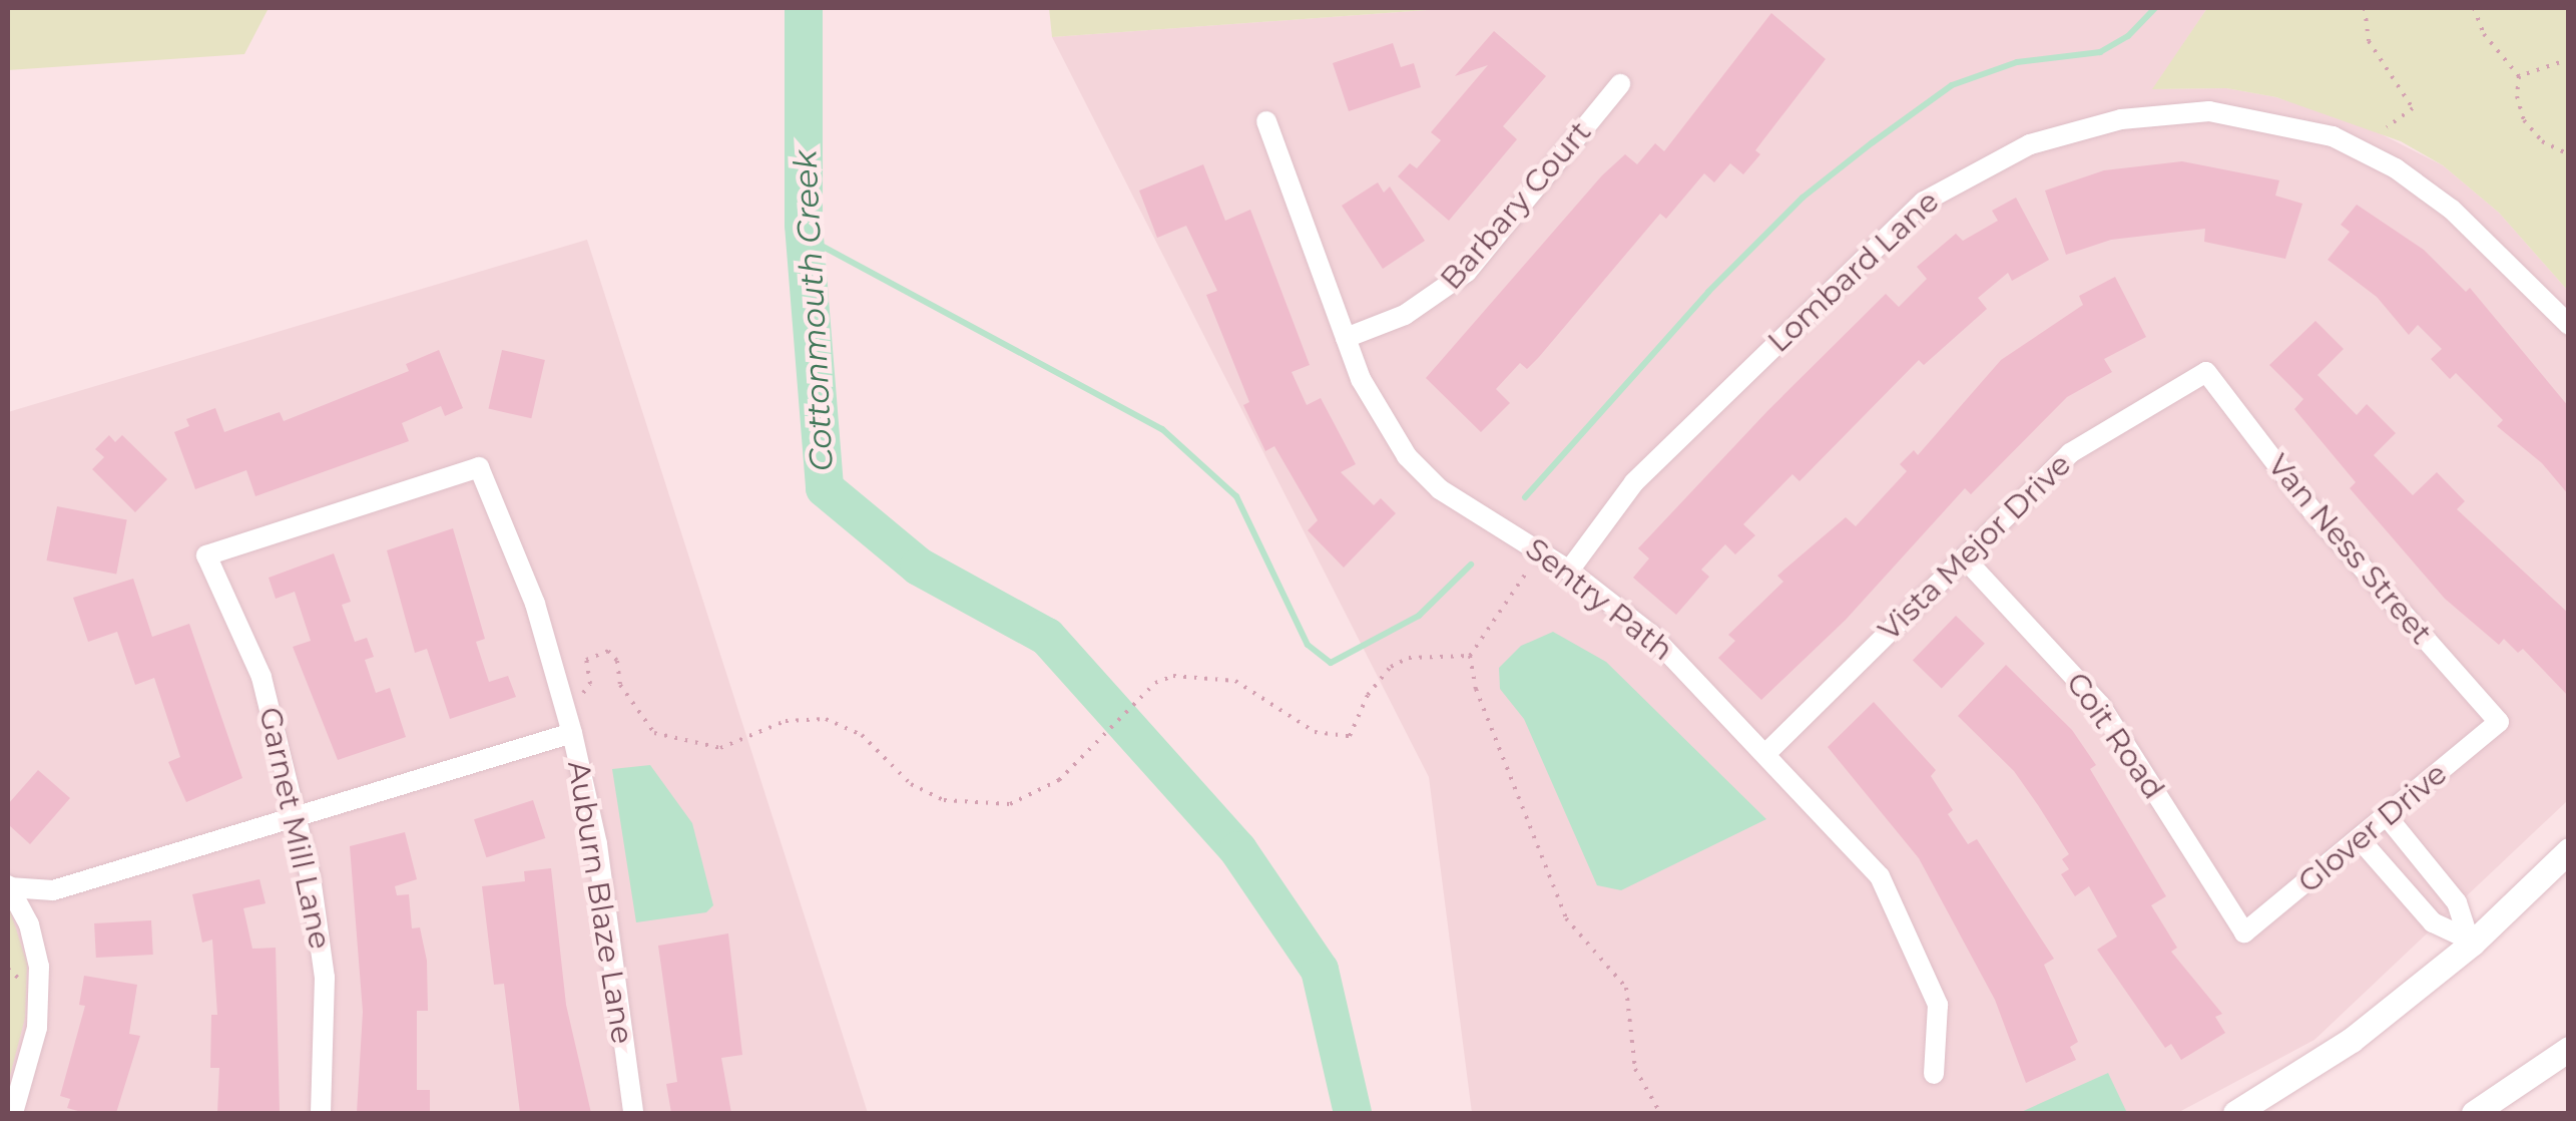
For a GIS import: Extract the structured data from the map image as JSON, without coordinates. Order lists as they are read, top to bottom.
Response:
{
  "streets": {
    "street": [
      "Barbary Court",
      "Lombard Lane",
      "Vista Mejor Drive",
      "Van Ness Street",
      "Sentry Path",
      "Coit Road",
      "Garnet Mill Lane",
      "Glover Drive",
      "Auburn Blaze Lane"
    ]
  },
  "crossings": [
    ["Barbary Court", "Sentry Path"],
    ["Lombard Lane", "Sentry Path"],
    ["Vista Mejor Drive", "Van Ness Street"],
    ["Vista Mejor Drive", "Sentry Path"],
    ["Vista Mejor Drive", "Coit Road"],
    ["Van Ness Street", "Glover Drive"],
    ["Coit Road", "Glover Drive"],
    ["Garnet Mill Lane", "Auburn Blaze Lane"]
  ],
  "water": ["Cottonmouth Creek"]
}
